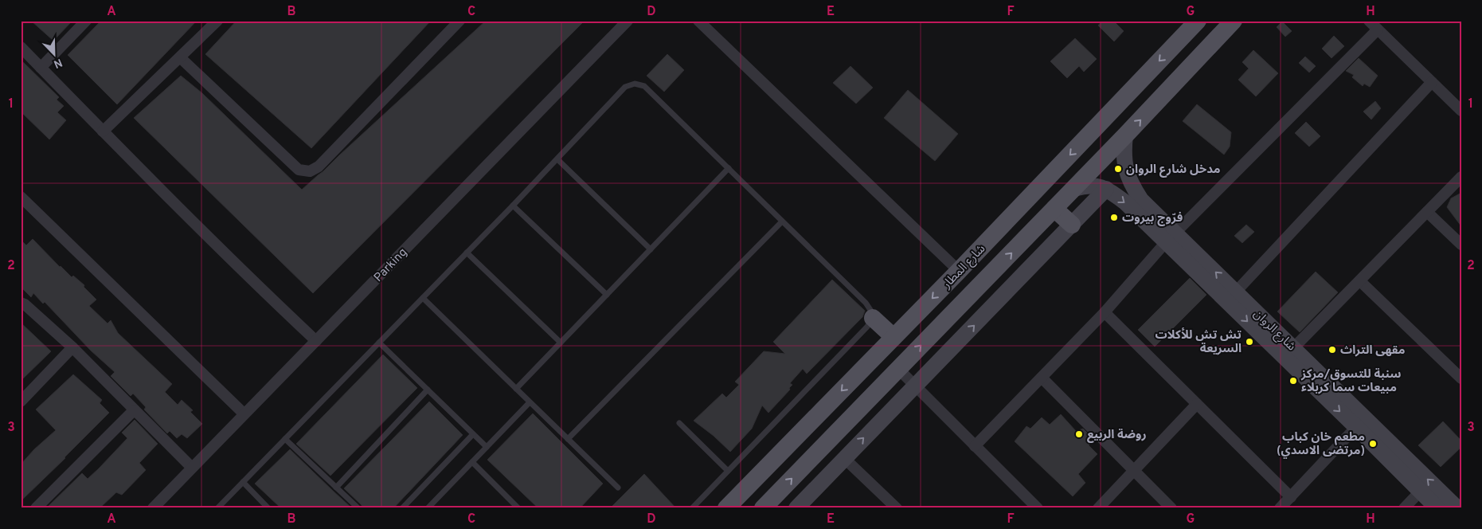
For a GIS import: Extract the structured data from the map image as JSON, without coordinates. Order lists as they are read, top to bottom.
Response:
{
  "streets": {
    "main road": ["شارع المطار"],
    "street": ["Parking", "شارع الروان"]
  },
  "crossings": [
    ["شارع المطار", "شارع الروان"]
  ],
  "places": [
    "مدخل شارع الروان",
    "فرّوج بيروت",
    "تش تش للأكلات السريعة",
    "مقهى التراث",
    "سنبة للتسوق/مركز مبيعات سما كربلاء",
    "روضة الربيع",
    "مطعم خان كباب (مرتضى الاسدي)"
  ],
  "north": "bottom right",
  "grid": {
    "columns": [
      "A",
      "B",
      "C",
      "D",
      "E",
      "F",
      "G",
      "H"
    ],
    "rows": ["1", "2", "3"]
  }
}
